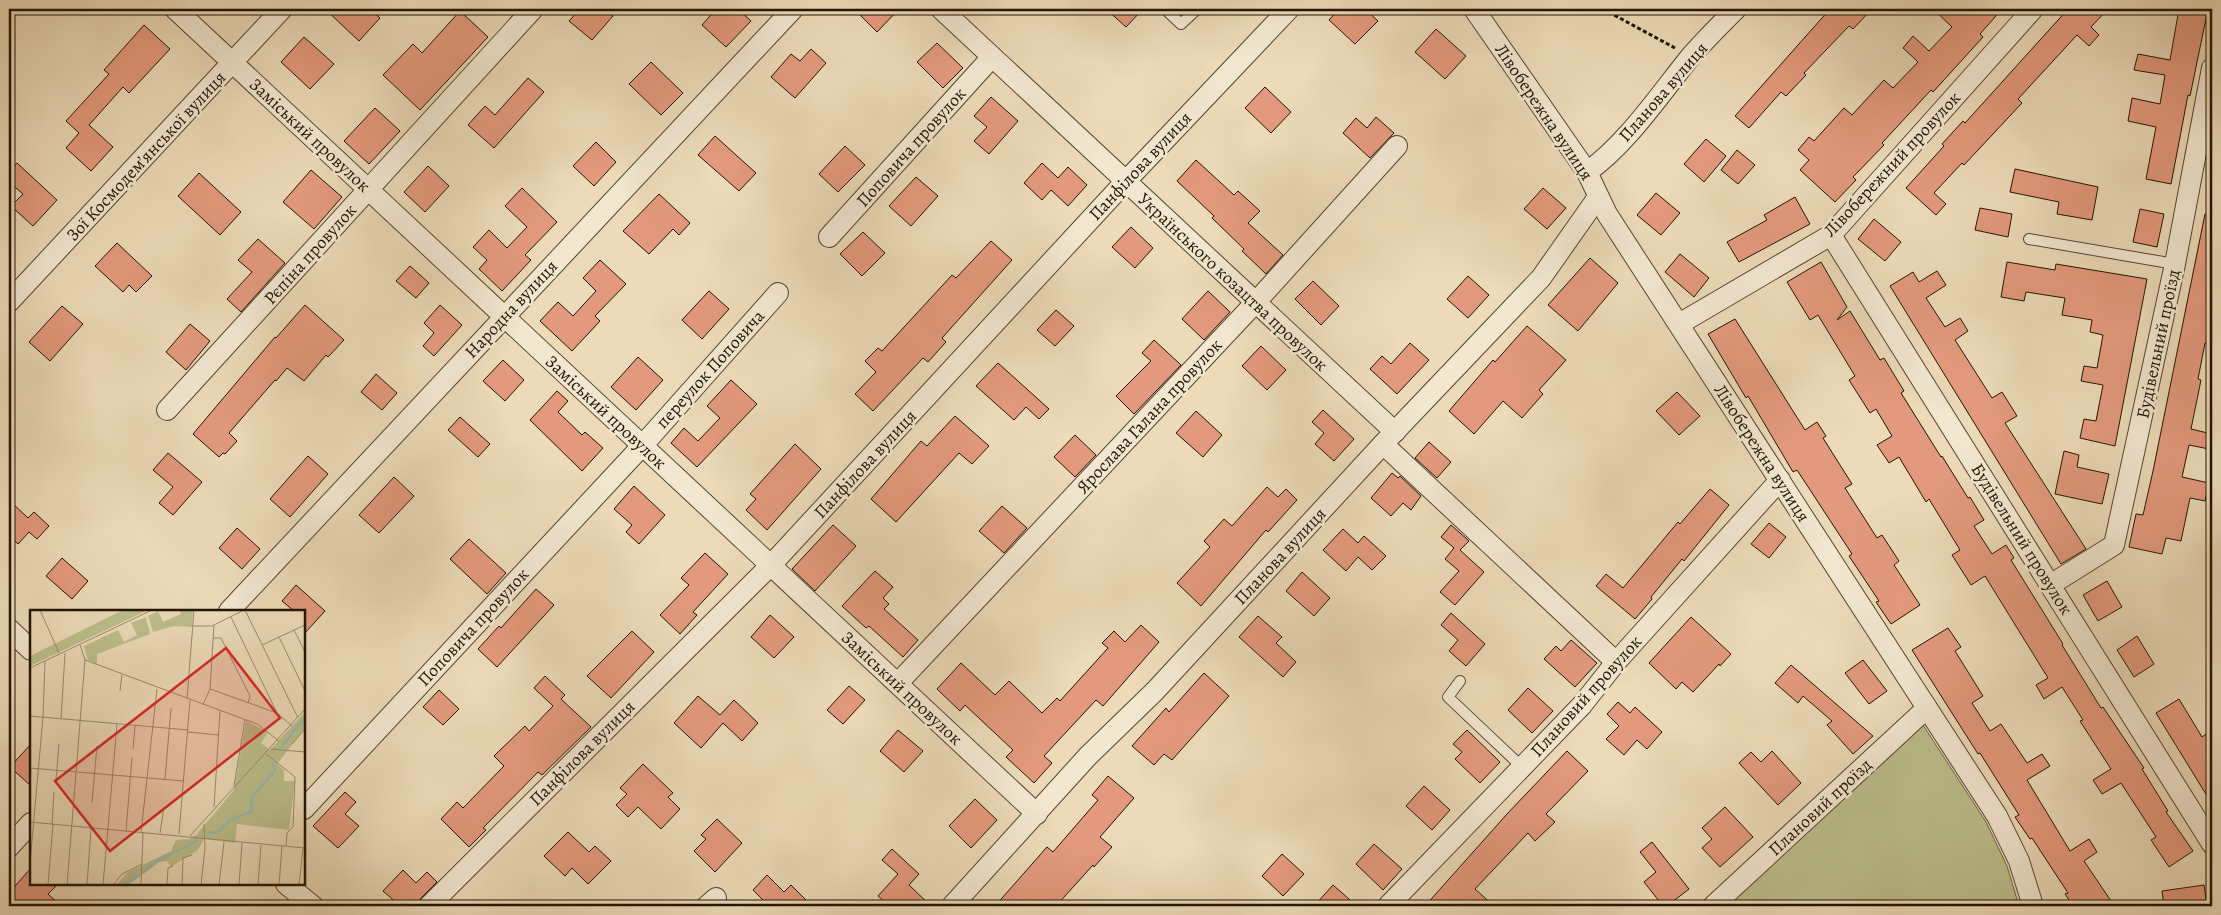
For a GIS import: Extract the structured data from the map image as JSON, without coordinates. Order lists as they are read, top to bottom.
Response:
{
  "streets": {
    "street": [
      "Планова вулиця",
      "Лівобережна вулиця",
      "Заміський провулок",
      "Поповича провулок",
      "Зої Космодем’янської вулиця",
      "Лівобережний провулок",
      "Панфілова вулиця",
      "Рєпіна провулок",
      "Українського козацтва провулок",
      "Народна вулиця",
      "Будівельний проїзд",
      "переулок Поповича",
      "Ярослава Галана провулок",
      "Будівельний провулок",
      "Плановий провулок",
      "Плановий проїзд"
    ]
  },
  "crossings": [
    ["Планова вулиця", "Лівобережна вулиця"],
    ["Планова вулиця", "Заміський провулок"],
    ["Планова вулиця", "Українського козацтва провулок"],
    ["Лівобережна вулиця", "Лівобережний провулок"],
    ["Лівобережна вулиця", "Плановий провулок"],
    ["Лівобережна вулиця", "Плановий проїзд"],
    ["Заміський провулок", "Поповича провулок"],
    ["Заміський провулок", "Зої Космодем’янської вулиця"],
    ["Заміський провулок", "Панфілова вулиця"],
    ["Заміський провулок", "Рєпіна провулок"],
    ["Заміський провулок", "Народна вулиця"],
    ["Заміський провулок", "переулок Поповича"],
    ["Заміський провулок", "Ярослава Галана провулок"],
    ["Поповича провулок", "Українського козацтва провулок"],
    ["Поповича провулок", "переулок Поповича"],
    ["Лівобережний провулок", "Будівельний провулок"],
    ["Панфілова вулиця", "Українського козацтва провулок"],
    ["Українського козацтва провулок", "Ярослава Галана провулок"],
    ["Українського козацтва провулок", "Плановий провулок"],
    ["Будівельний проїзд", "Будівельний провулок"]
  ]
}
